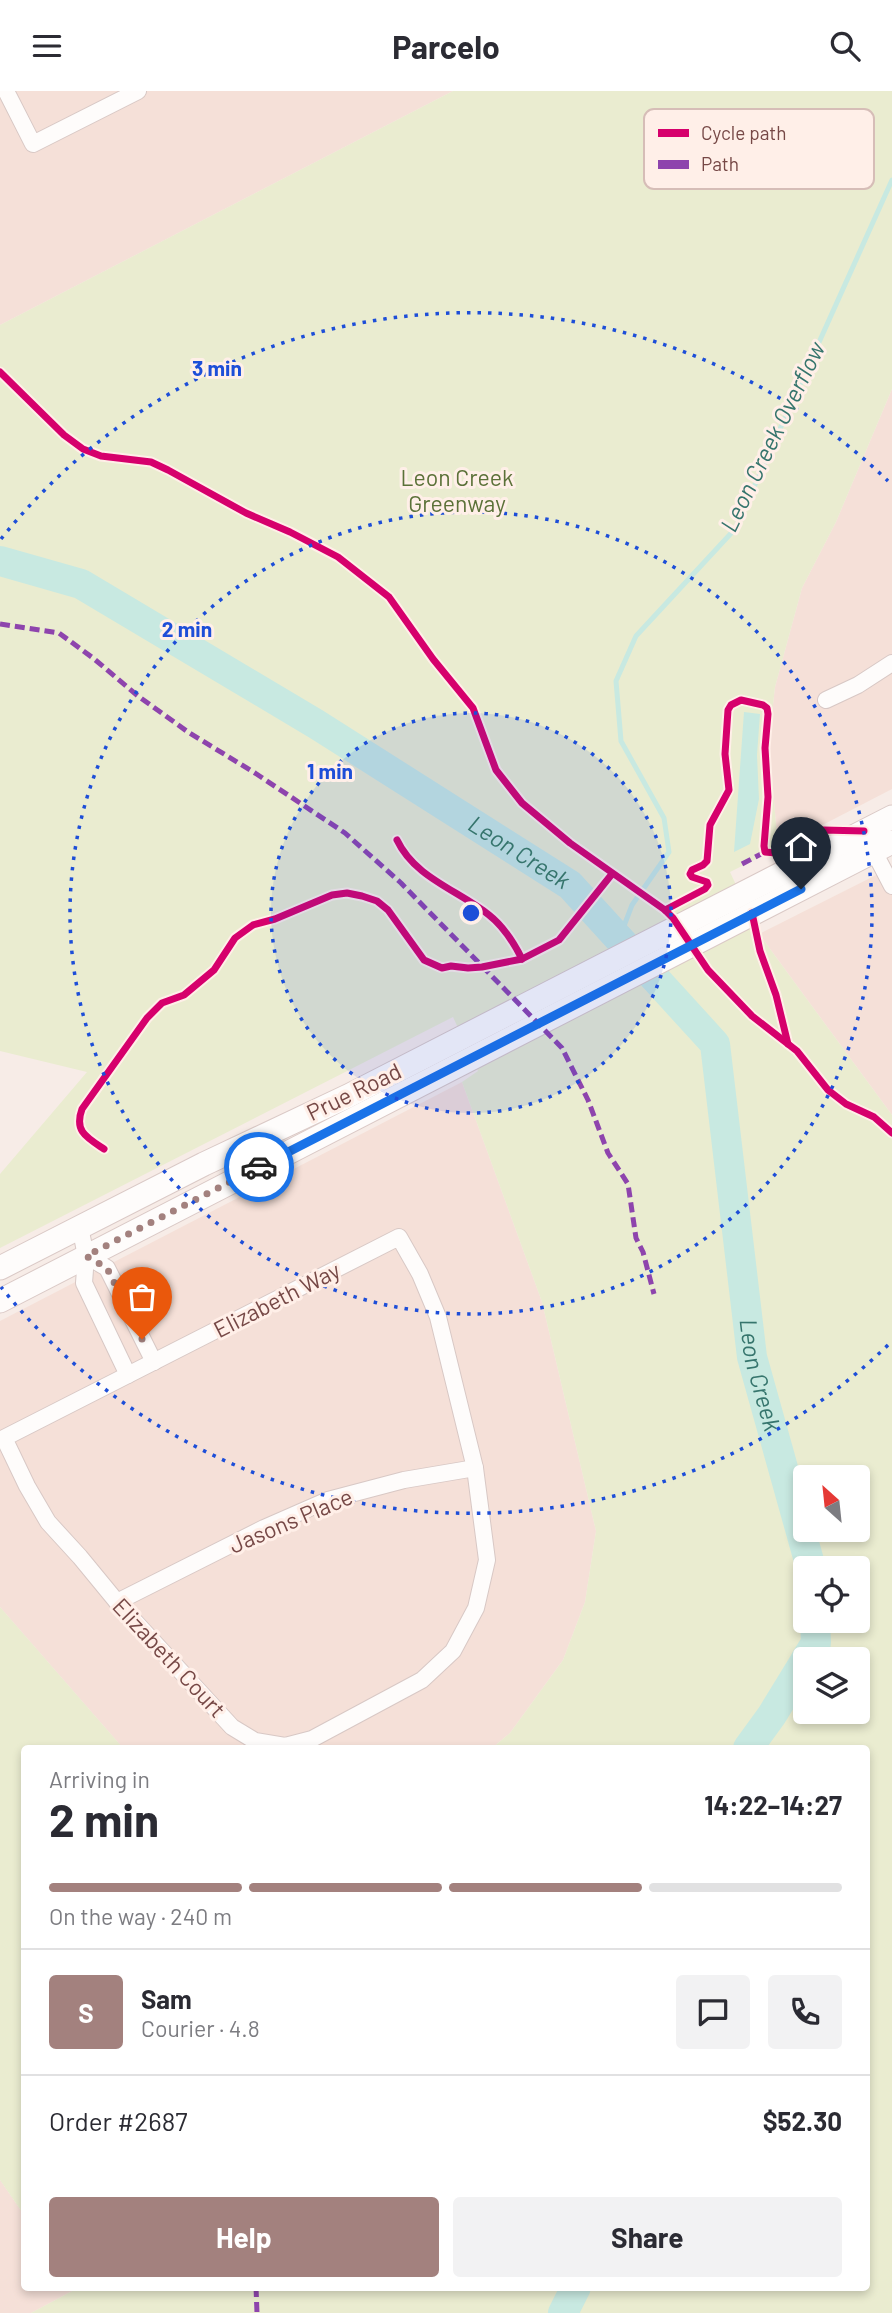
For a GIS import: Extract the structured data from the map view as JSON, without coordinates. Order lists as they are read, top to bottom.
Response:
{
  "streets": {
    "main road": ["Prue Road"],
    "street": ["Elizabeth Way", "Jasons Place", "Elizabeth Court"]
  },
  "crossings": [
    ["Elizabeth Way", "Elizabeth Court"],
    ["Jasons Place", "Elizabeth Court"]
  ],
  "water": ["Leon Creek Overflow", "Leon Creek"],
  "parks": ["Leon Creek Greenway"],
  "legend": ["Cycle path", "Path"],
  "north": "top left",
  "page": {
    "header": "Parcelo",
    "heading": ["2 min", "Arriving in", "14:22–14:27"],
    "panel": [
      "Sam",
      "Courier · 4.8",
      "Order #2687",
      "$52.30"
    ],
    "bar": "On the way · 240 m",
    "round": "S",
    "buttons": ["Help", "Share"]
  },
  "rings": ["3 min", "2 min", "1 min"]
}
